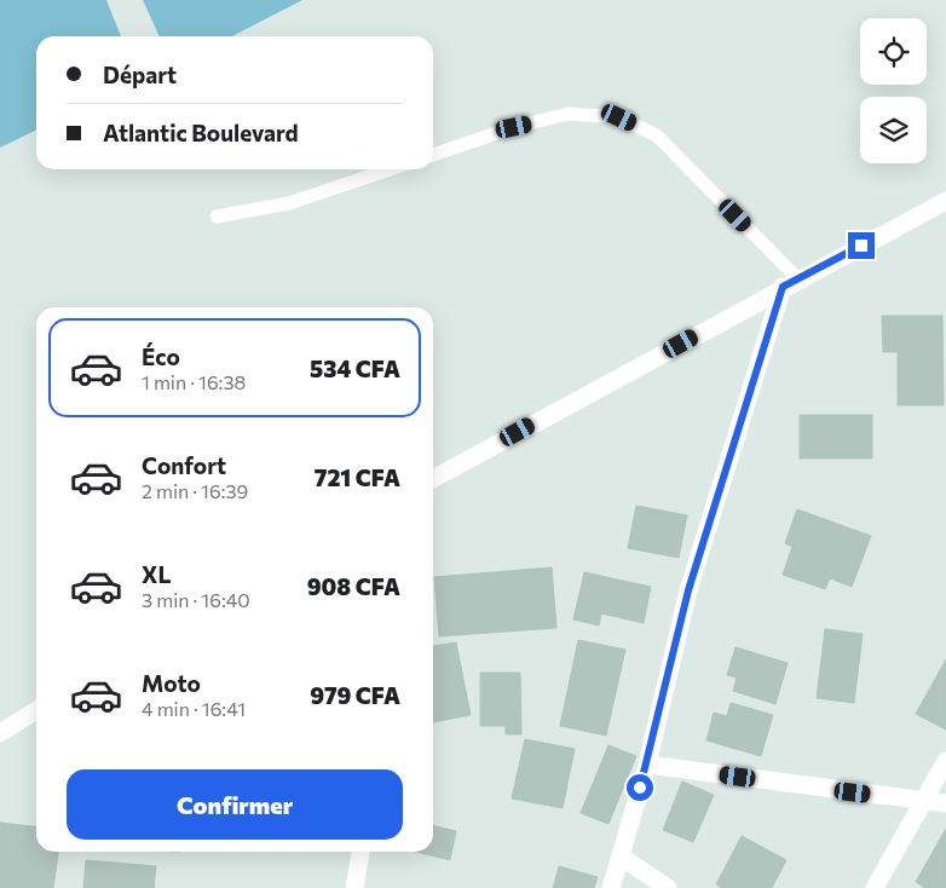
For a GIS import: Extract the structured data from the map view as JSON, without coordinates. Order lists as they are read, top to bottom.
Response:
{
  "page": {
    "banner": ["Départ", "Atlantic Boulevard"],
    "list": [
      {
        "name": "Éco",
        "note": "1 min · 16:38",
        "value": "534 CFA"
      },
      {
        "name": "Confort",
        "note": "2 min · 16:39",
        "value": "721 CFA"
      },
      {
        "name": "XL",
        "note": "3 min · 16:40",
        "value": "908 CFA"
      },
      {
        "name": "Moto",
        "note": "4 min · 16:41",
        "value": "979 CFA"
      }
    ],
    "buttons": "Confirmer"
  }
}
